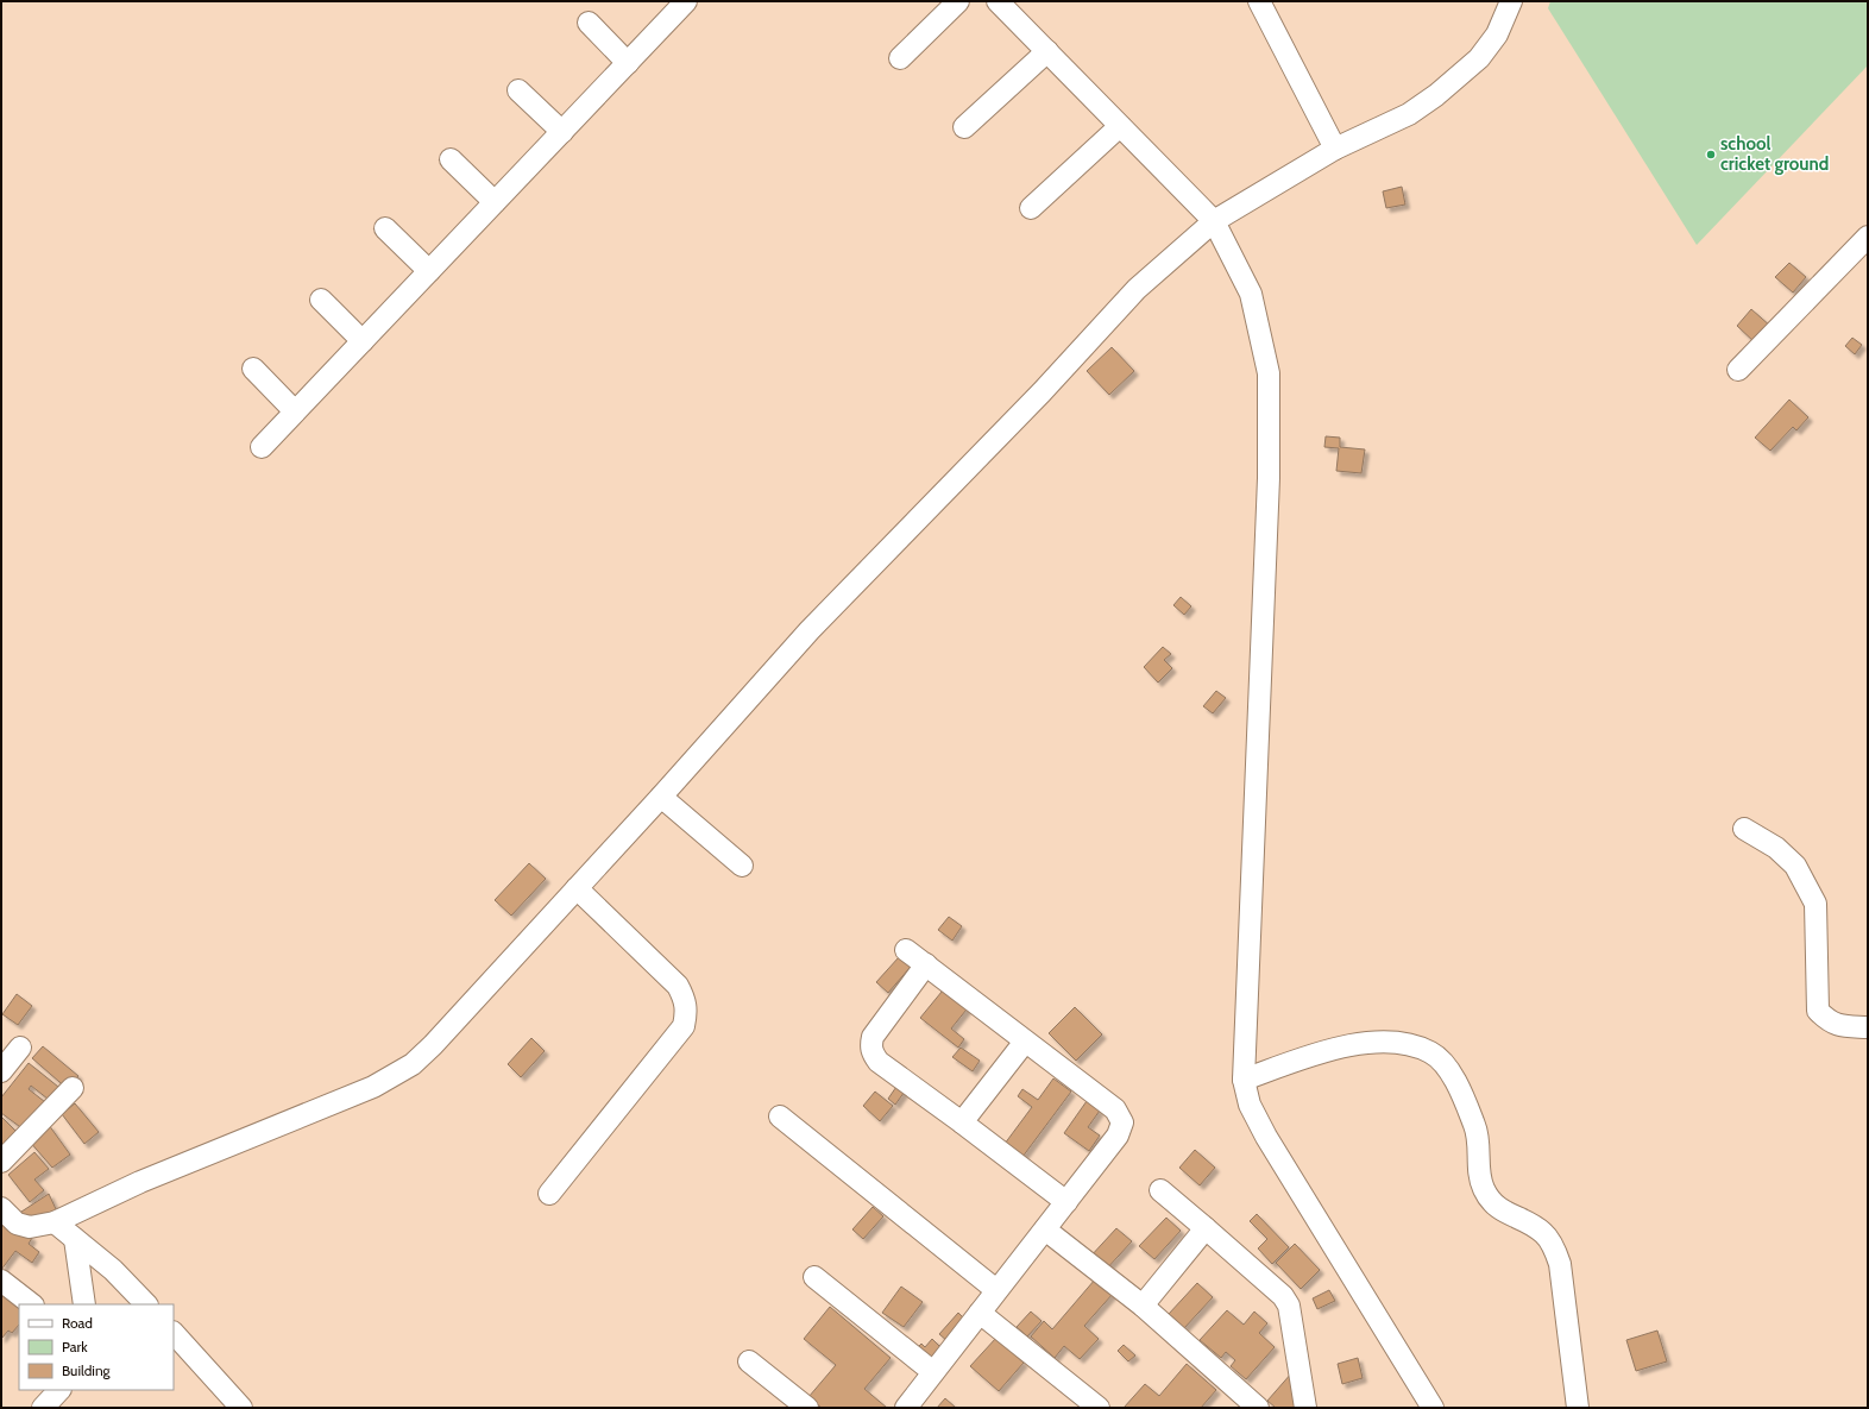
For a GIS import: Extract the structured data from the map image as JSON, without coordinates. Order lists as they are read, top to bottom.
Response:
{
  "places": ["school cricket ground"],
  "legend": ["Road", "Park", "Building"]
}
